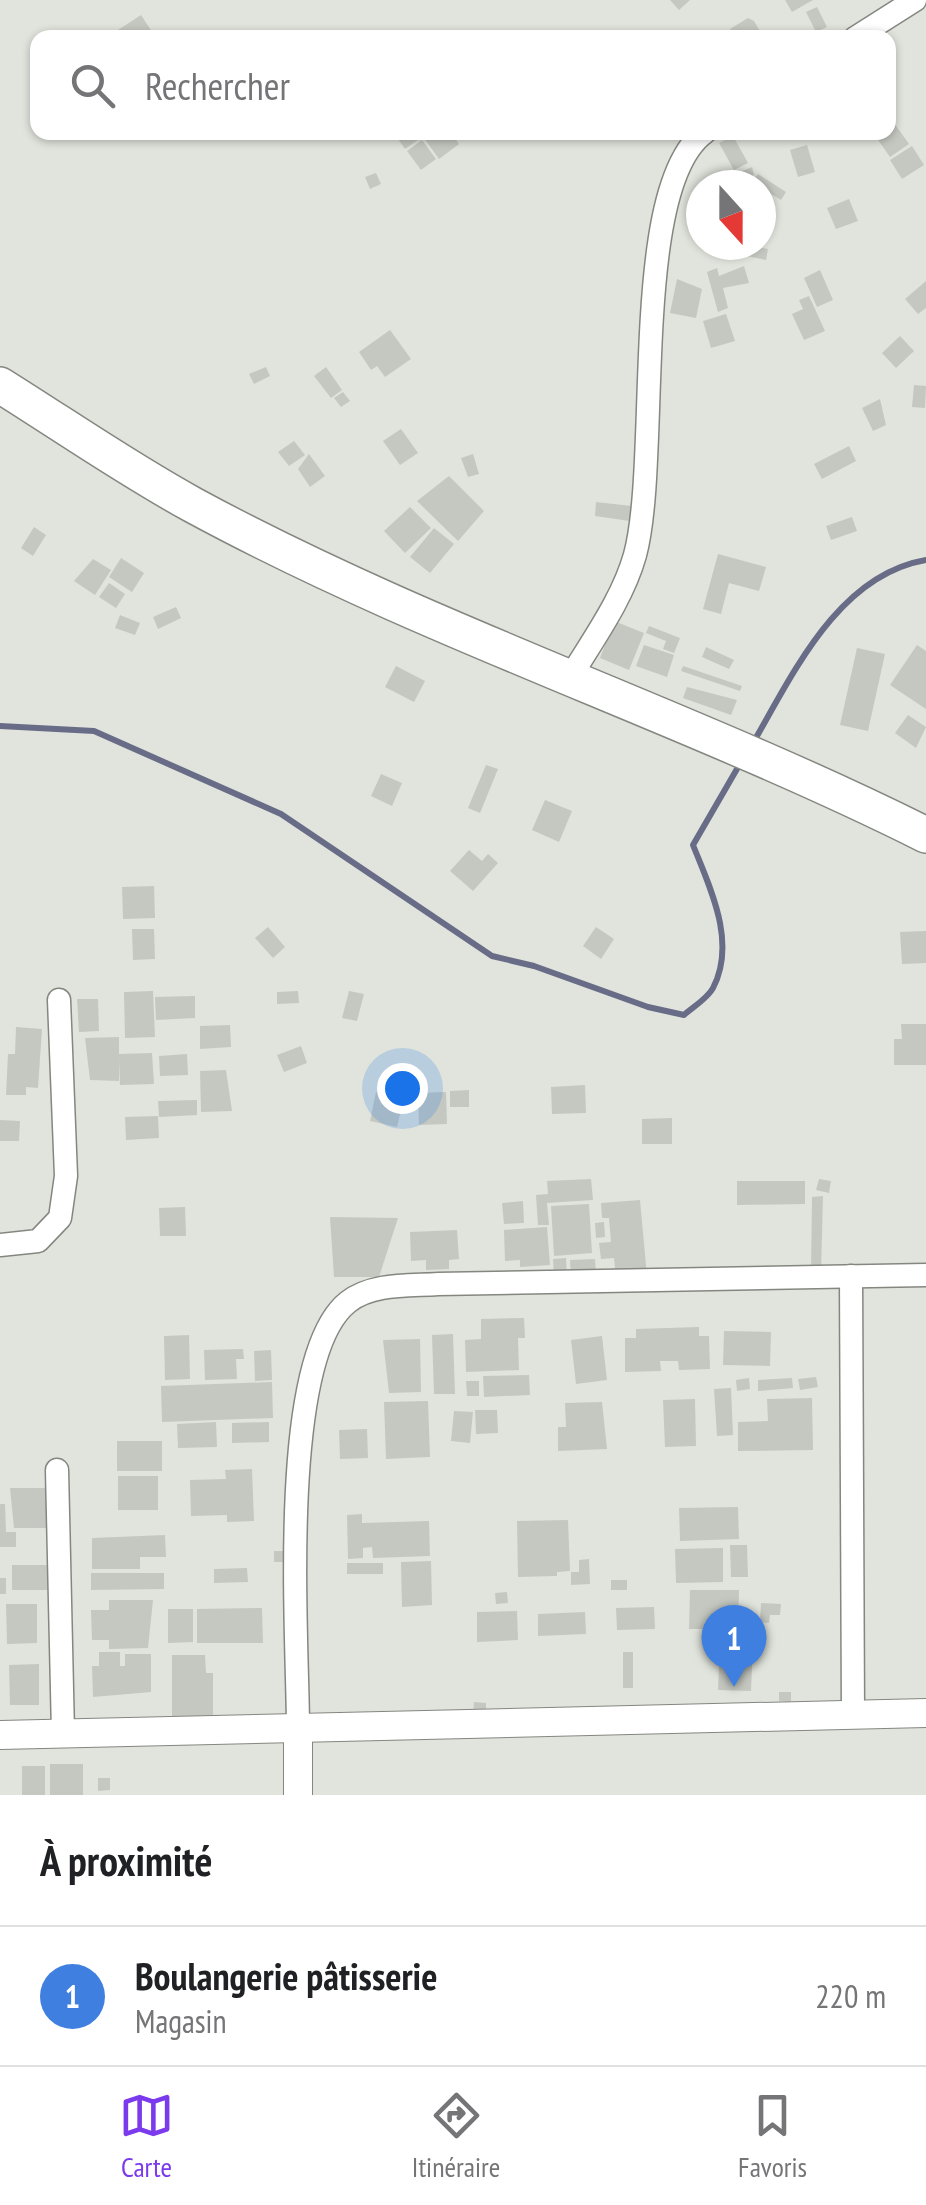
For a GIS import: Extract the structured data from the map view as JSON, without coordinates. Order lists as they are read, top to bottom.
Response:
{
  "north": "bottom",
  "page": {
    "search": "Rechercher",
    "pins": "1",
    "heading": "À proximité",
    "list": [
      {
        "mark": "1",
        "name": "Boulangerie pâtisserie",
        "note": "Magasin",
        "value": "220 m"
      }
    ],
    "nav": ["Carte", "Itinéraire", "Favoris"]
  }
}
